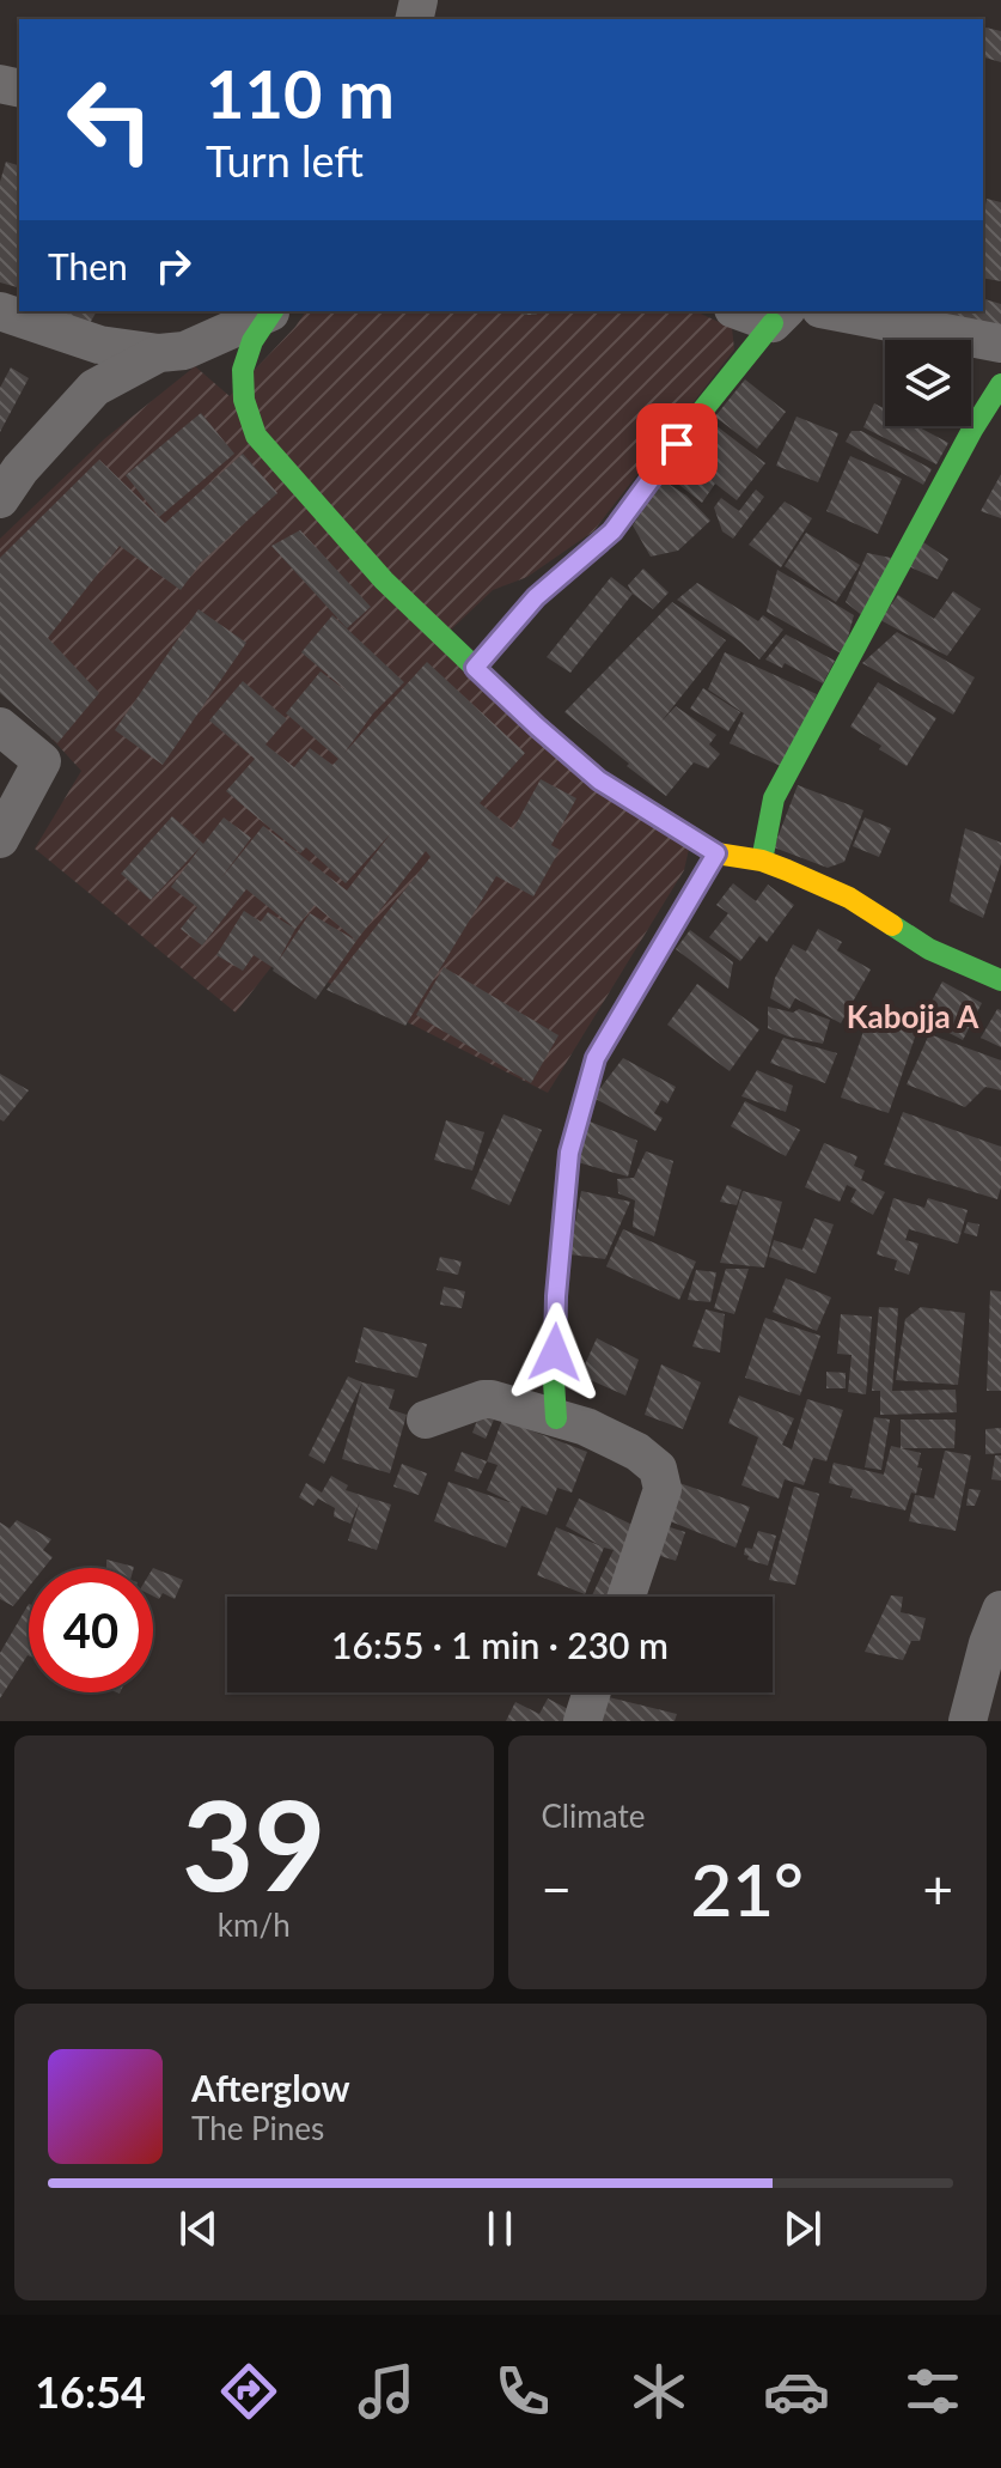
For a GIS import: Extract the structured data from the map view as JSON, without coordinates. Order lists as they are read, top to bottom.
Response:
{
  "districts": ["Kabojja A"],
  "page": {
    "turn": ["110 m", "Turn left"],
    "then": "Then",
    "limit": "40",
    "trip": "16:55 · 1 min · 230 m",
    "tile": [
      ["39", "km/h"],
      "Climate"
    ],
    "heat": ["−", "21°", "+"],
    "song": ["Afterglow", "The Pines"],
    "tabs": "16:54"
  }
}
